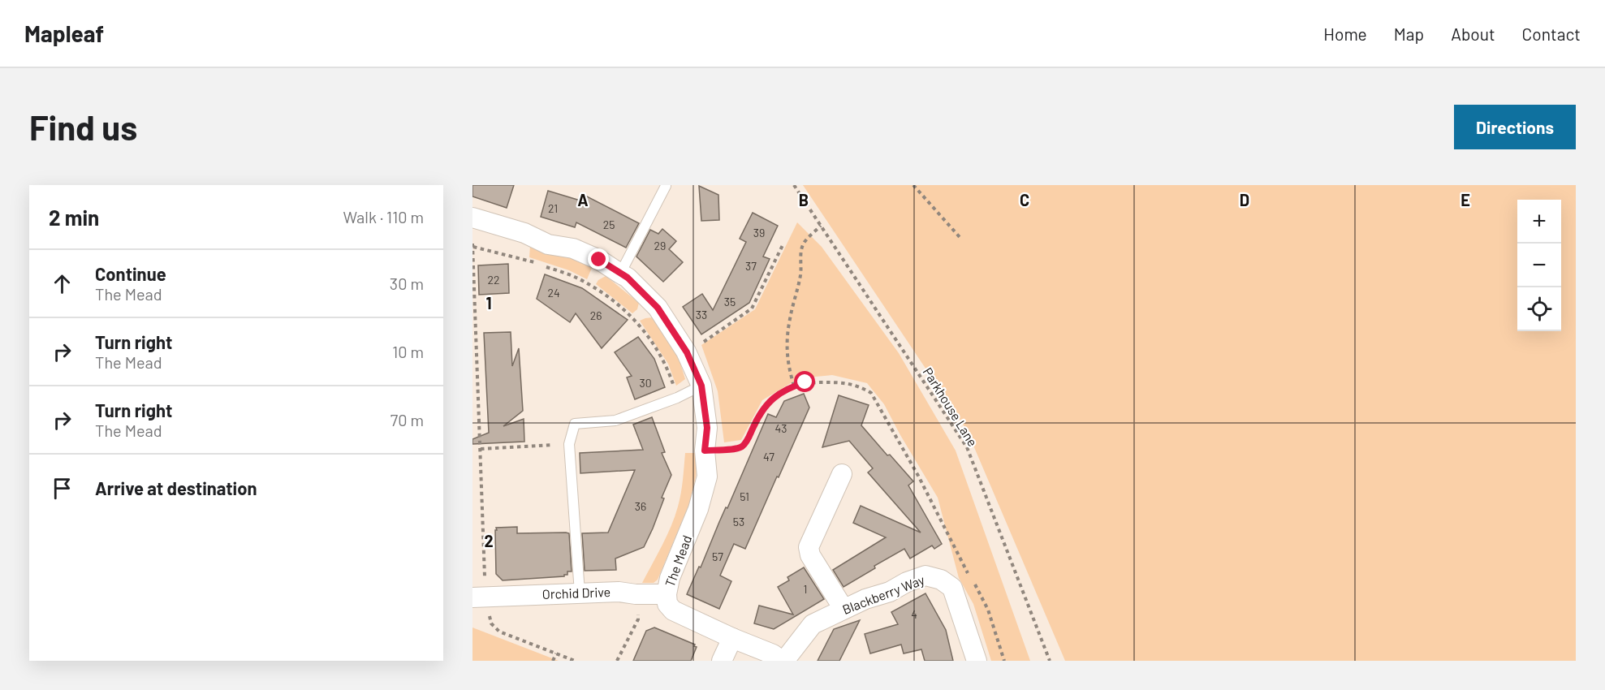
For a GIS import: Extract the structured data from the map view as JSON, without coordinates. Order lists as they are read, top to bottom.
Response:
{
  "streets": {
    "street": ["The Mead", "Orchid Drive", "Blackberry Way"],
    "path": ["Parkhouse Lane"]
  },
  "crossings": [
    ["The Mead", "Orchid Drive"],
    ["The Mead", "Blackberry Way"]
  ],
  "house_numbers": [
    "21",
    "25",
    "39",
    "29",
    "37",
    "22",
    "24",
    "35",
    "33",
    "26",
    "30",
    "43",
    "47",
    "51",
    "36",
    "53",
    "57",
    "1",
    "4"
  ],
  "page": {
    "header": "Mapleaf",
    "nav": [
      "Home",
      "Map",
      "About",
      "Contact"
    ],
    "buttons": "Directions",
    "title": "Find us",
    "heading": ["2 min", "Walk · 110 m"],
    "map_buttons": ["+", "−"],
    "list": [
      ["Continue", "The Mead", "30 m"],
      ["Turn right", "The Mead", "10 m"],
      ["Turn right", "The Mead", "70 m"],
      "Arrive at destination"
    ]
  },
  "grid": {
    "columns": [
      "A",
      "B",
      "C",
      "D",
      "E"
    ],
    "rows": ["1", "2"]
  }
}
